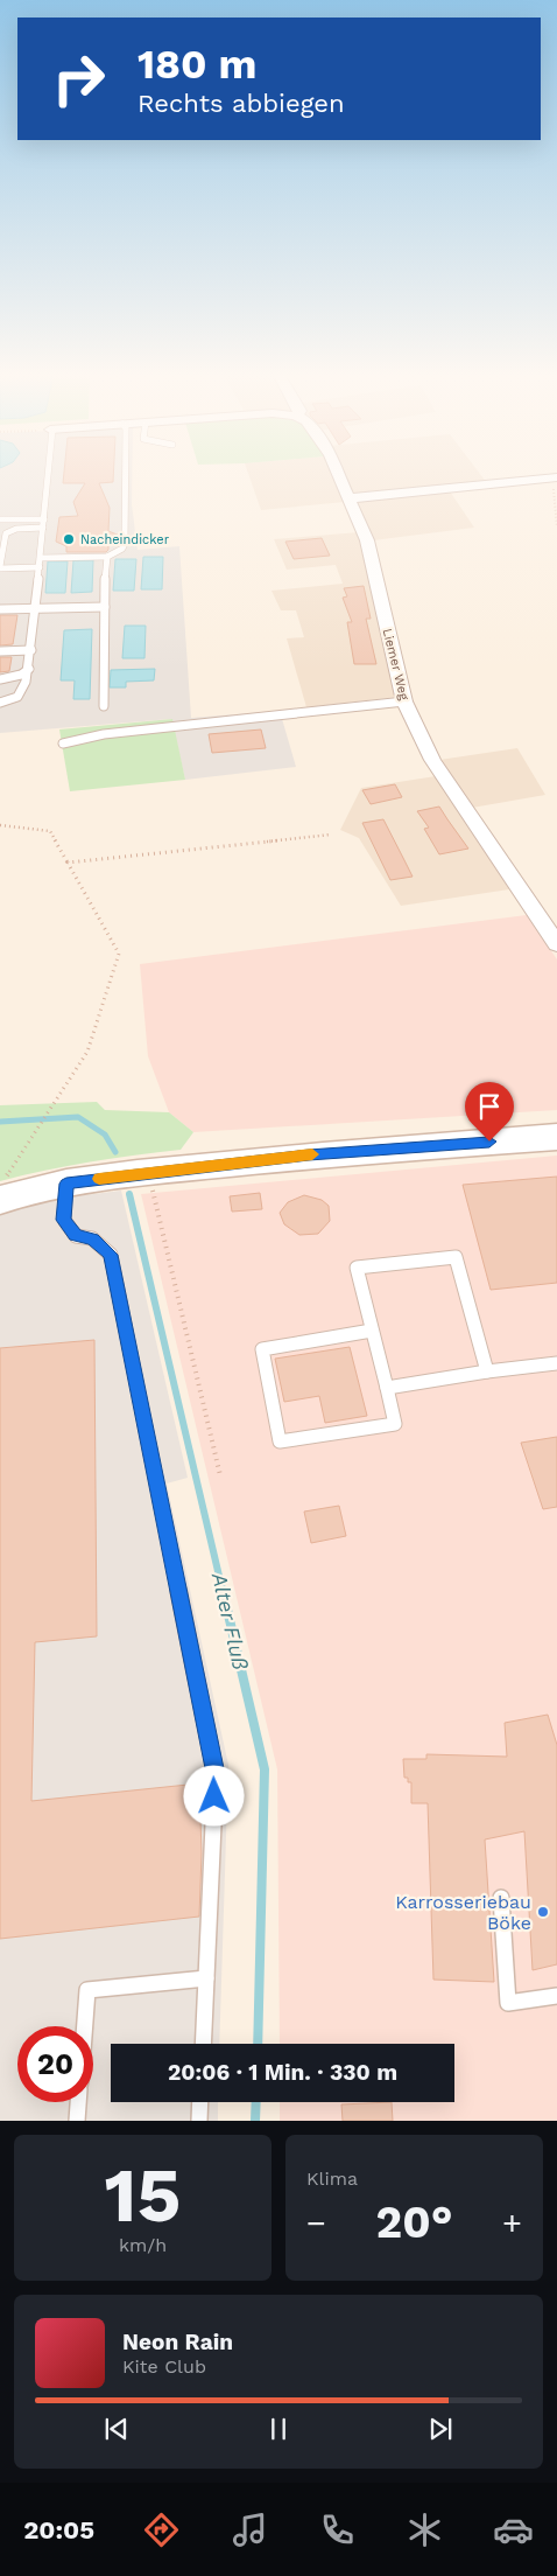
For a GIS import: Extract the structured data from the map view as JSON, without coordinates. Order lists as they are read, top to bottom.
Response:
{
  "streets": {
    "street": ["Liemer Weg"]
  },
  "water": ["Alter Fluß"],
  "places": ["Nacheindicker", "Karrosseriebau Böke"],
  "page": {
    "turn": ["180 m", "Rechts abbiegen"],
    "limit": "20",
    "trip": "20:06 · 1 Min. · 330 m",
    "tile": [
      ["15", "km/h"],
      "Klima"
    ],
    "heat": ["−", "20°", "+"],
    "song": ["Neon Rain", "Kite Club"],
    "tabs": "20:05"
  }
}
